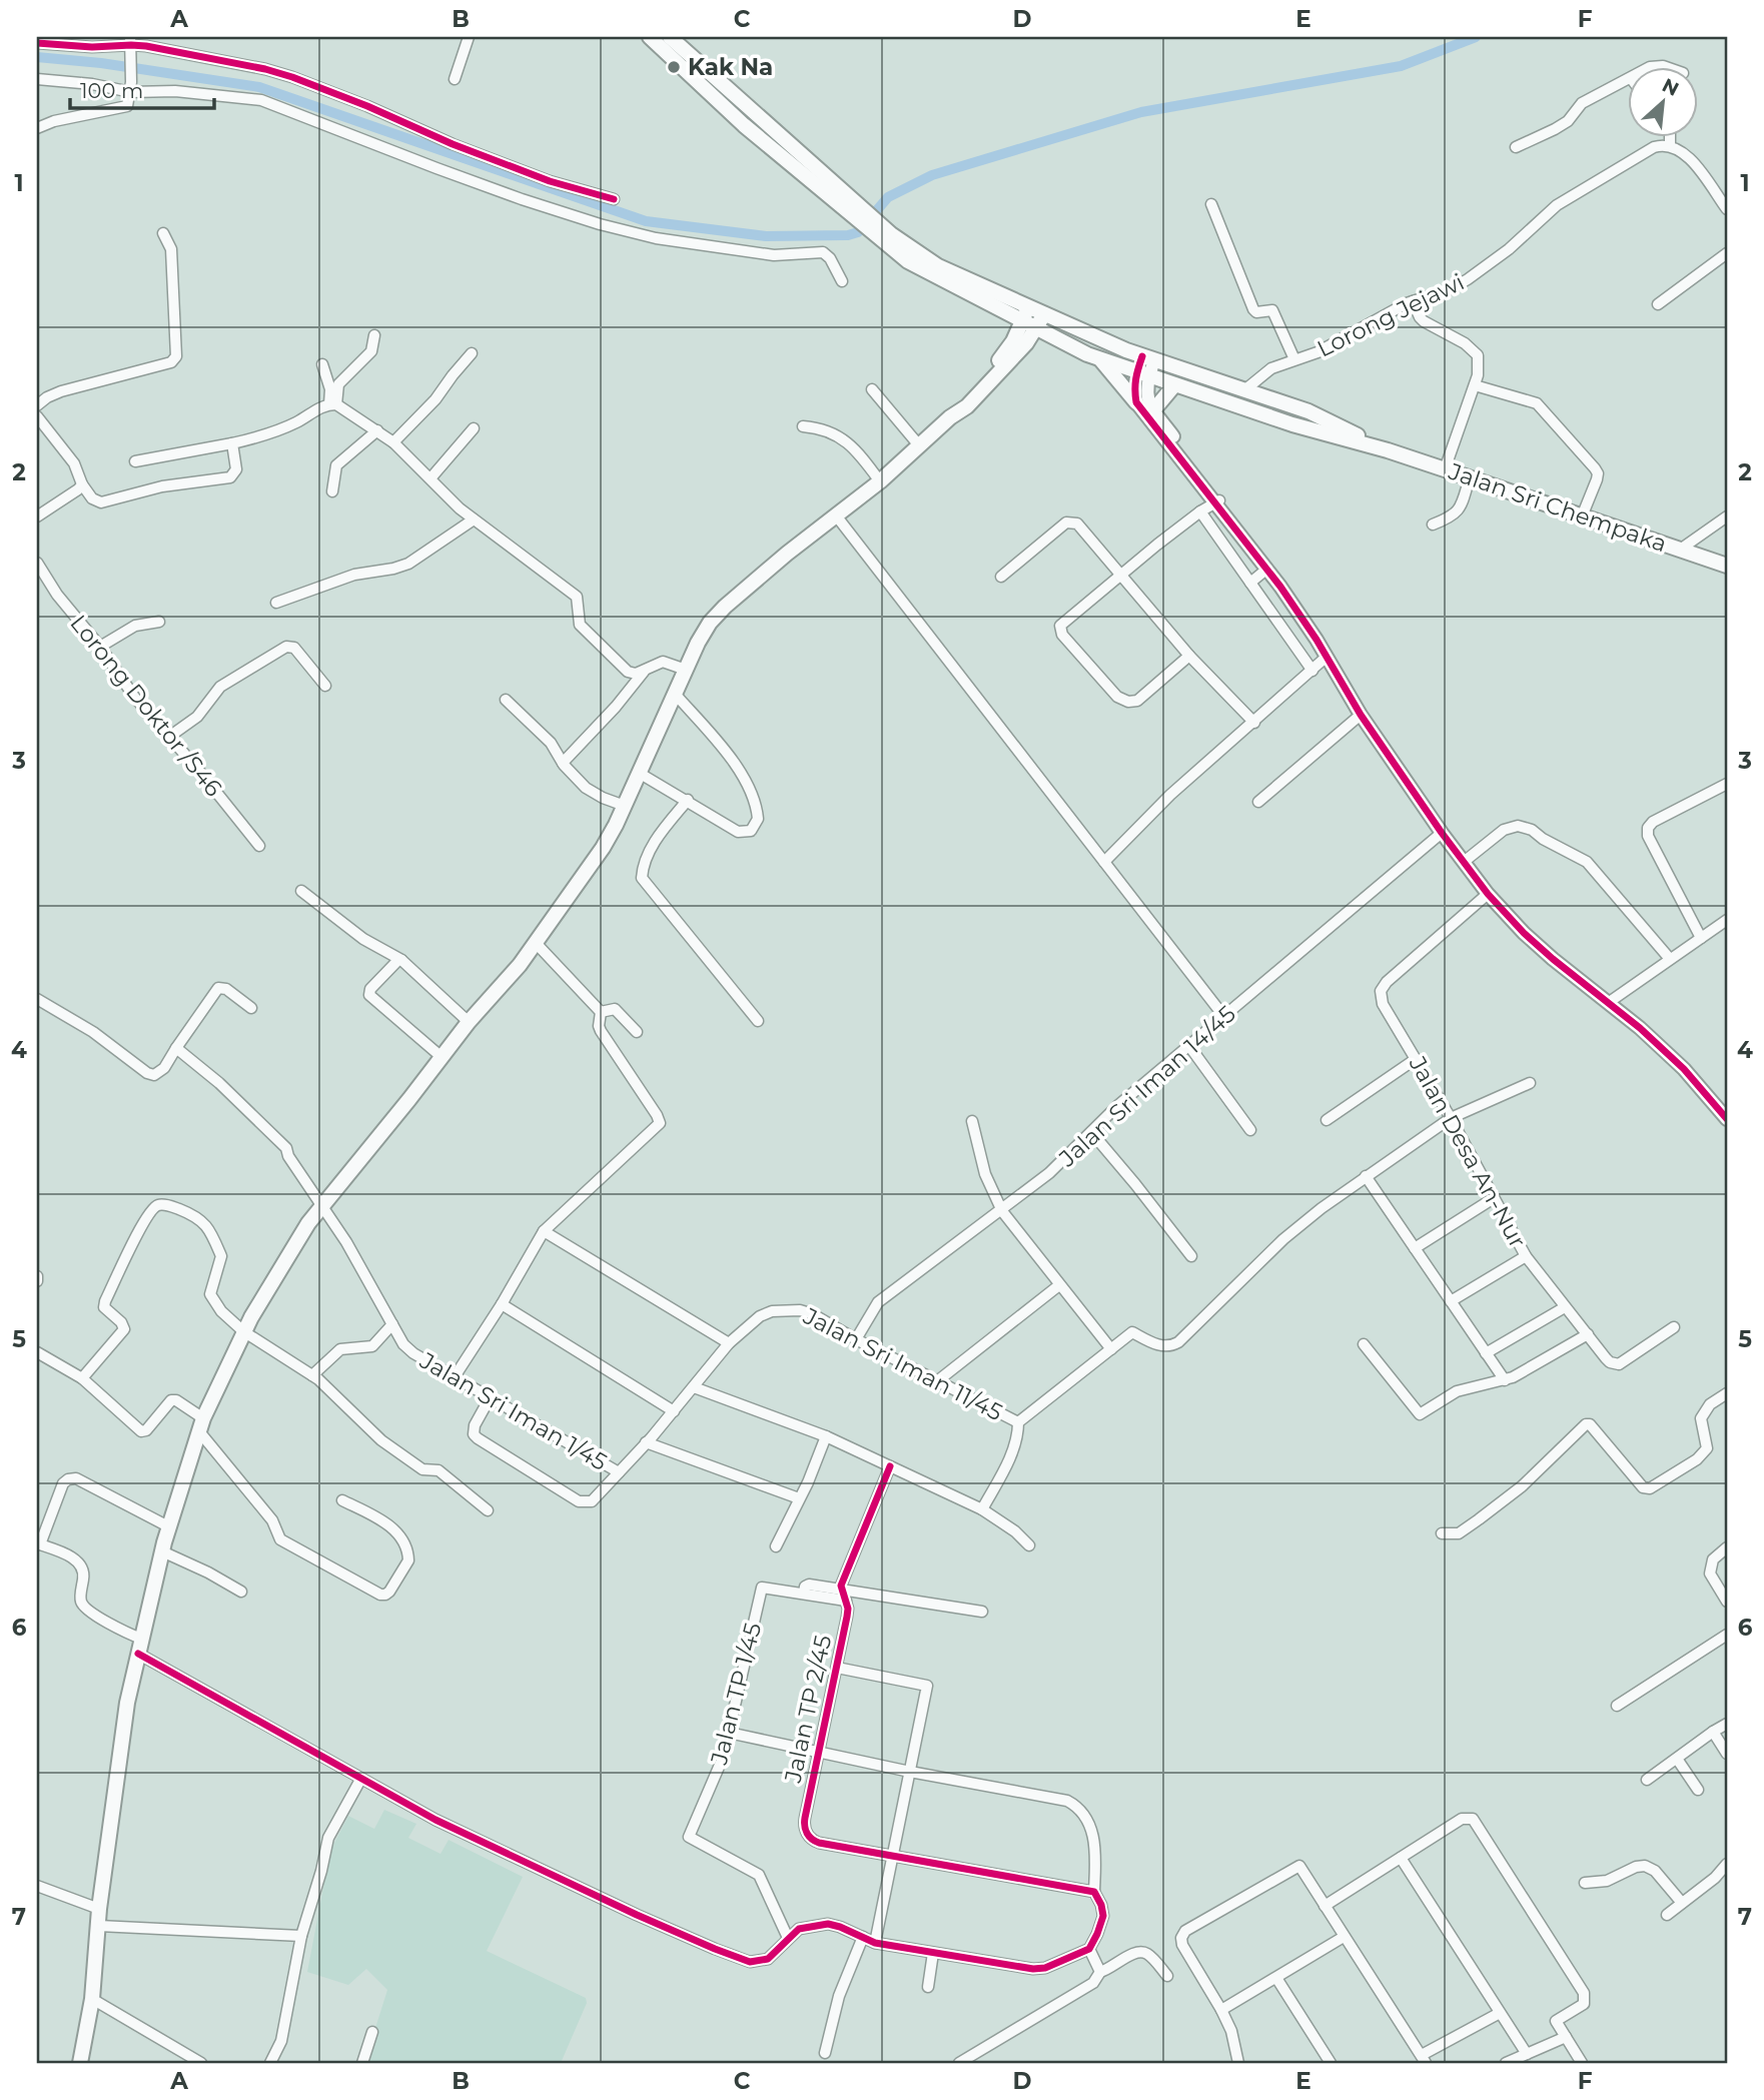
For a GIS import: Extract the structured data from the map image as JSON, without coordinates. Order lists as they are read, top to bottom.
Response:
{
  "streets": {
    "main road": ["Jalan Sri Chempaka"],
    "street": [
      "Lorong Jejawi",
      "Lorong Doktor /S46",
      "Jalan Sri Iman 14/45",
      "Jalan Desa An-Nur",
      "Jalan Sri Iman 11/45",
      "Jalan Sri Iman 1/45",
      "Jalan TP 1/45",
      "Jalan TP 2/45"
    ]
  },
  "crossings": [
    ["Jalan Sri Iman 14/45", "Jalan Sri Iman 11/45"],
    ["Jalan Sri Iman 11/45", "Jalan Sri Iman 1/45"]
  ],
  "places": ["Kak Na"],
  "scale_bar": "100 m",
  "north": "top right",
  "grid": {
    "columns": [
      "A",
      "B",
      "C",
      "D",
      "E",
      "F"
    ],
    "rows": [
      "1",
      "2",
      "3",
      "4",
      "5",
      "6",
      "7"
    ]
  }
}
